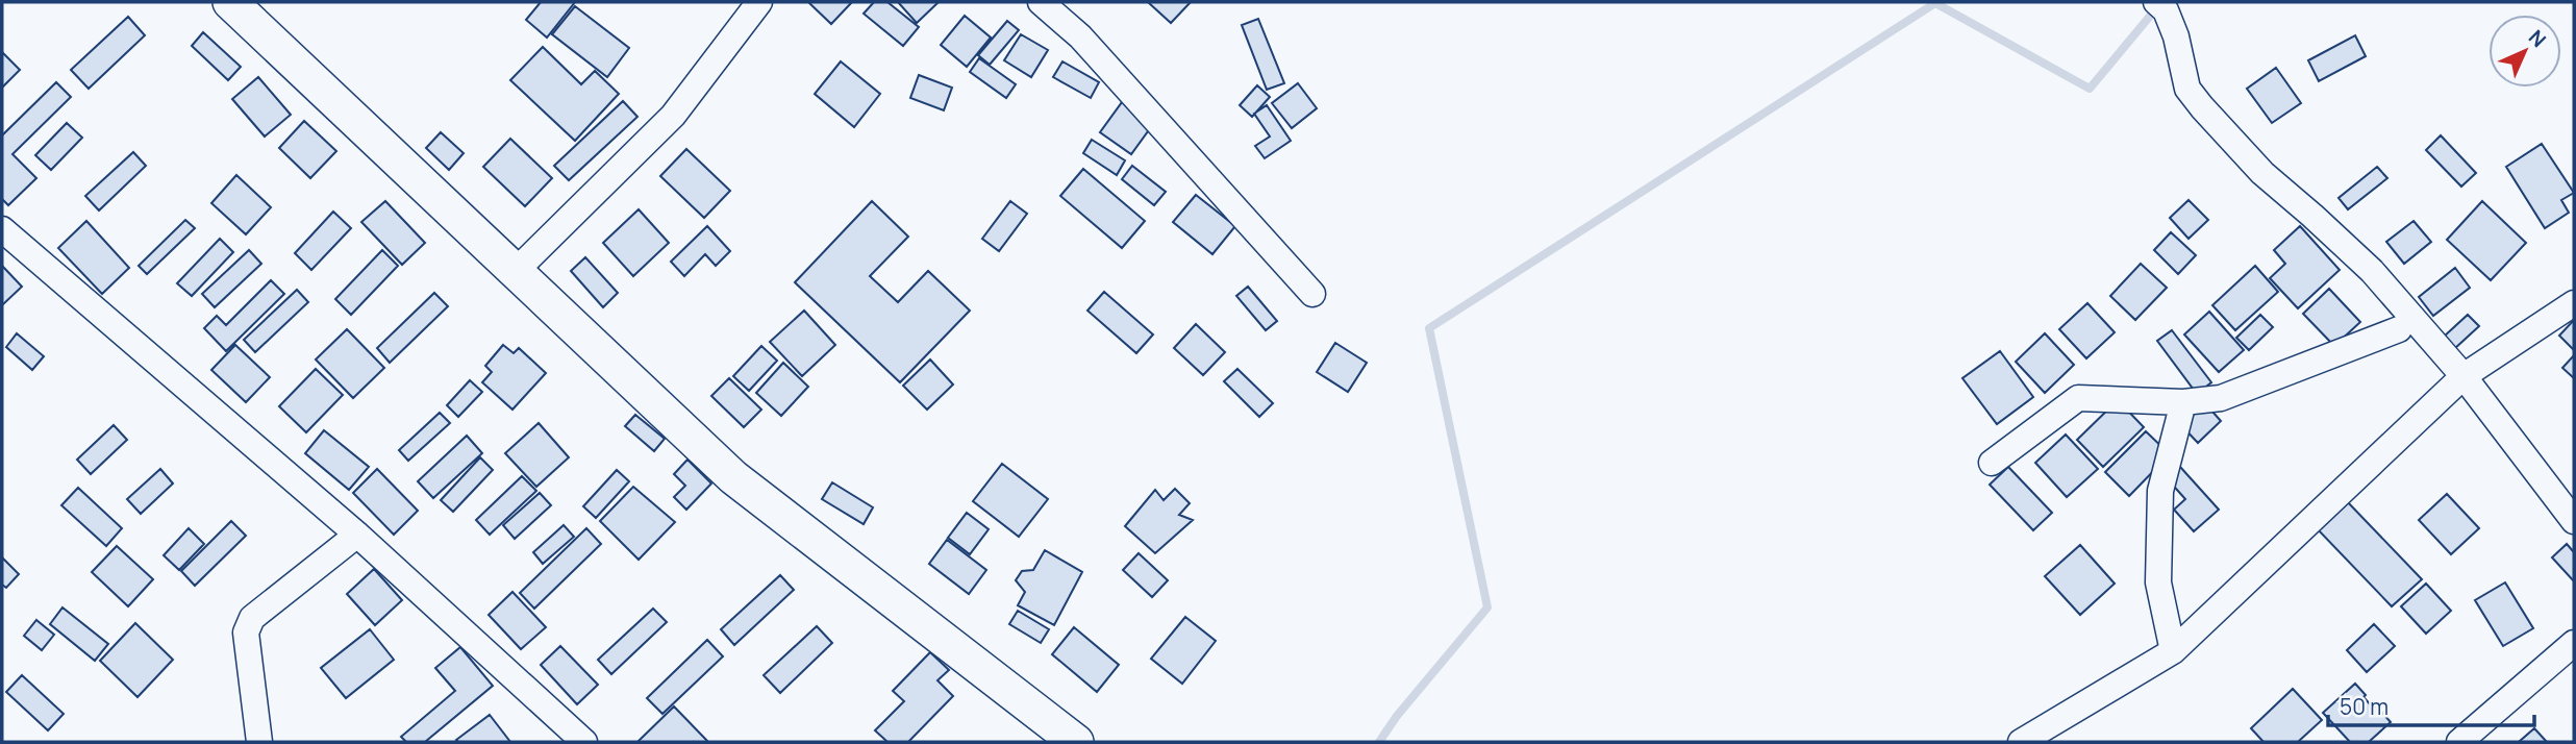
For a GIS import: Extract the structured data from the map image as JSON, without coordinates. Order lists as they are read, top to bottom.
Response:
{
  "scale_bar": "50 m",
  "north": "top right"
}
